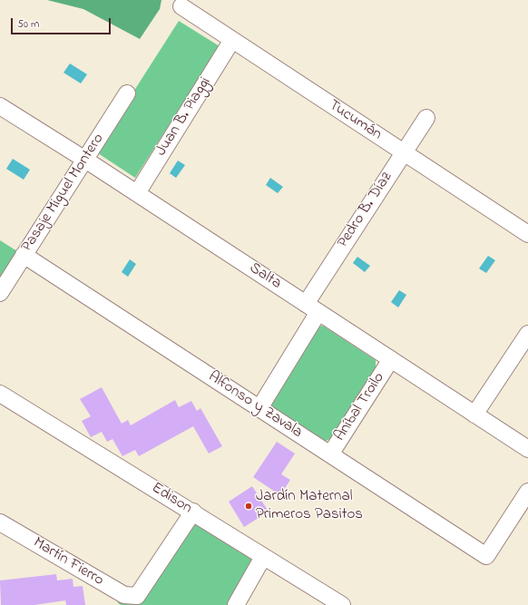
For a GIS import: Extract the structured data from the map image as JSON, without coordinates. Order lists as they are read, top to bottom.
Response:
{
  "streets": {
    "street": [
      "Juan B. Piaggi",
      "Tucumán",
      "Pasaje Miguel Montero",
      "Pedro B. Díaz",
      "Salta",
      "Alfonso y Zavala",
      "Aníbal Troilo",
      "Edison",
      "Martín Fierro"
    ]
  },
  "crossings": [
    ["Juan B. Piaggi", "Tucumán"],
    ["Juan B. Piaggi", "Salta"],
    ["Tucumán", "Pedro B. Díaz"],
    ["Pasaje Miguel Montero", "Salta"],
    ["Pasaje Miguel Montero", "Alfonso y Zavala"],
    ["Pedro B. Díaz", "Salta"],
    ["Pedro B. Díaz", "Alfonso y Zavala"],
    ["Salta", "Aníbal Troilo"],
    ["Alfonso y Zavala", "Aníbal Troilo"],
    ["Edison", "Martín Fierro"]
  ],
  "places": ["Jardín Maternal Primeros Pasitos"],
  "scale_bar": "50 m"
}
